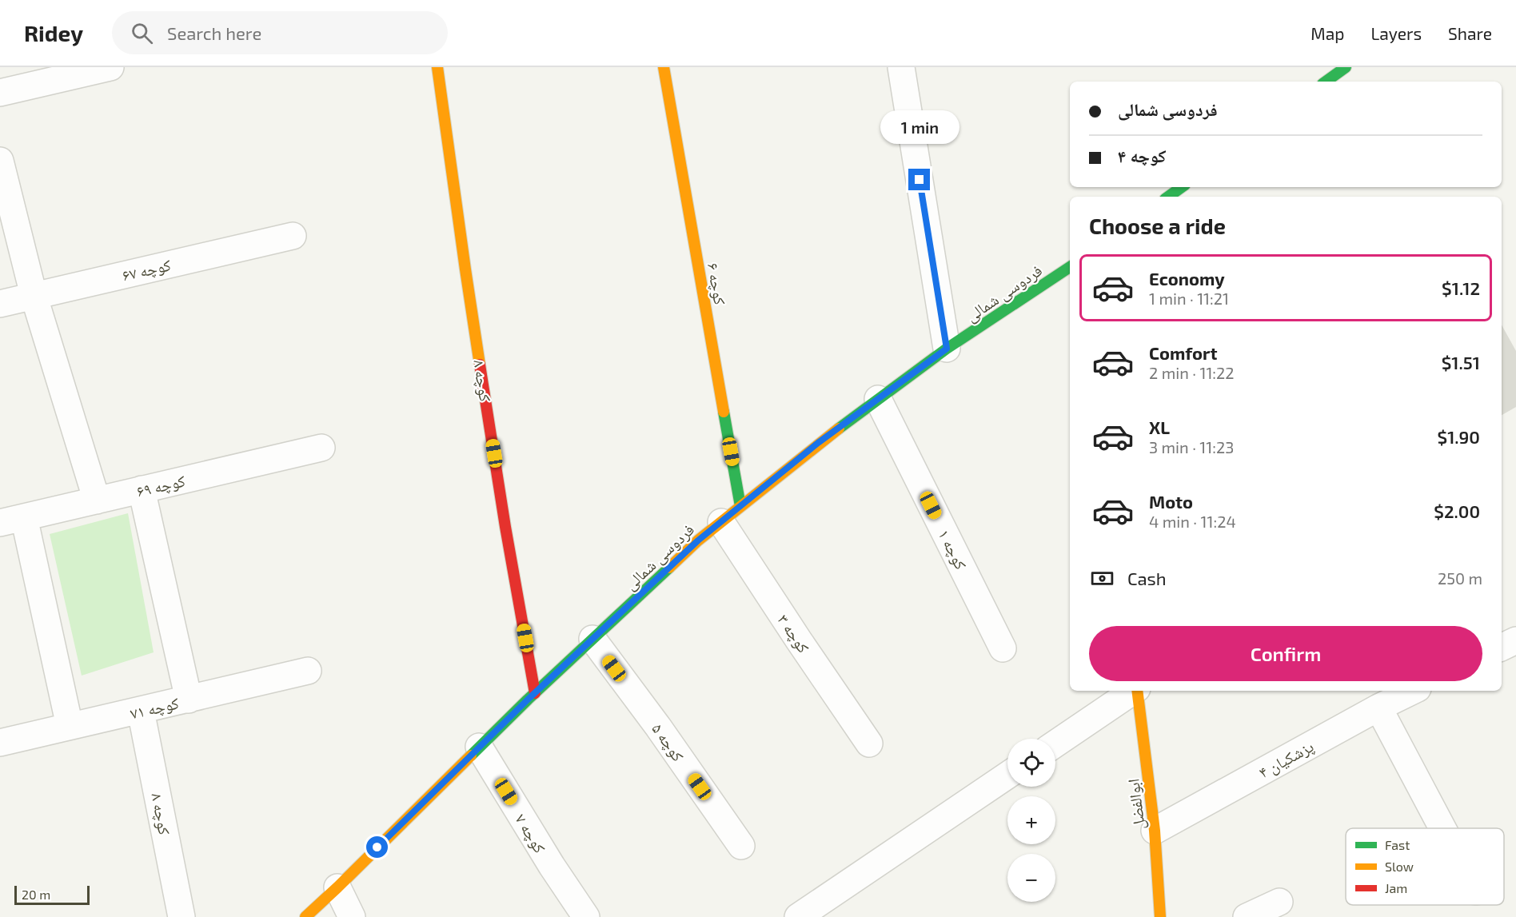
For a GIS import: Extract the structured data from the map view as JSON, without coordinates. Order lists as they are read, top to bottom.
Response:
{
  "streets": {
    "street": [
      "کوچه ۶۷",
      "کوچه ۶",
      "فردوسی شمالی",
      "کوچه ۸",
      "کوچه ۶۹",
      "کوچه ۱",
      "کوچه ۳",
      "کوچه ۷۱",
      "کوچه ۵",
      "پزشکیان ۴",
      "ابوالفضل",
      "کوچه ۷"
    ]
  },
  "crossings": [
    ["کوچه ۶", "فردوسی شمالی"],
    ["کوچه ۶", "کوچه ۳"],
    ["فردوسی شمالی", "کوچه ۸"],
    ["فردوسی شمالی", "کوچه ۱"],
    ["فردوسی شمالی", "کوچه ۳"],
    ["فردوسی شمالی", "کوچه ۵"],
    ["فردوسی شمالی", "کوچه ۷"],
    ["کوچه ۸", "کوچه ۷۱"],
    ["پزشکیان ۴", "ابوالفضل"]
  ],
  "legend": ["Fast", "Slow", "Jam"],
  "scale_bar": "20 m",
  "page": {
    "header": "Ridey",
    "search": "Search here",
    "nav": ["Map", "Layers", "Share"],
    "banner": ["فردوسی شمالی", "کوچه ۴"],
    "bubble": "1 min",
    "heading": "Choose a ride",
    "list": [
      {
        "name": "Economy",
        "note": "1 min · 11:21",
        "value": "$1.12"
      },
      {
        "name": "Comfort",
        "note": "2 min · 11:22",
        "value": "$1.51"
      },
      {
        "name": "XL",
        "note": "3 min · 11:23",
        "value": "$1.90"
      },
      {
        "name": "Moto",
        "note": "4 min · 11:24",
        "value": "$2.00"
      }
    ],
    "pay": ["Cash", "250 m"],
    "buttons": "Confirm",
    "map_buttons": ["+", "−"],
    "scale": "20 m"
  }
}
